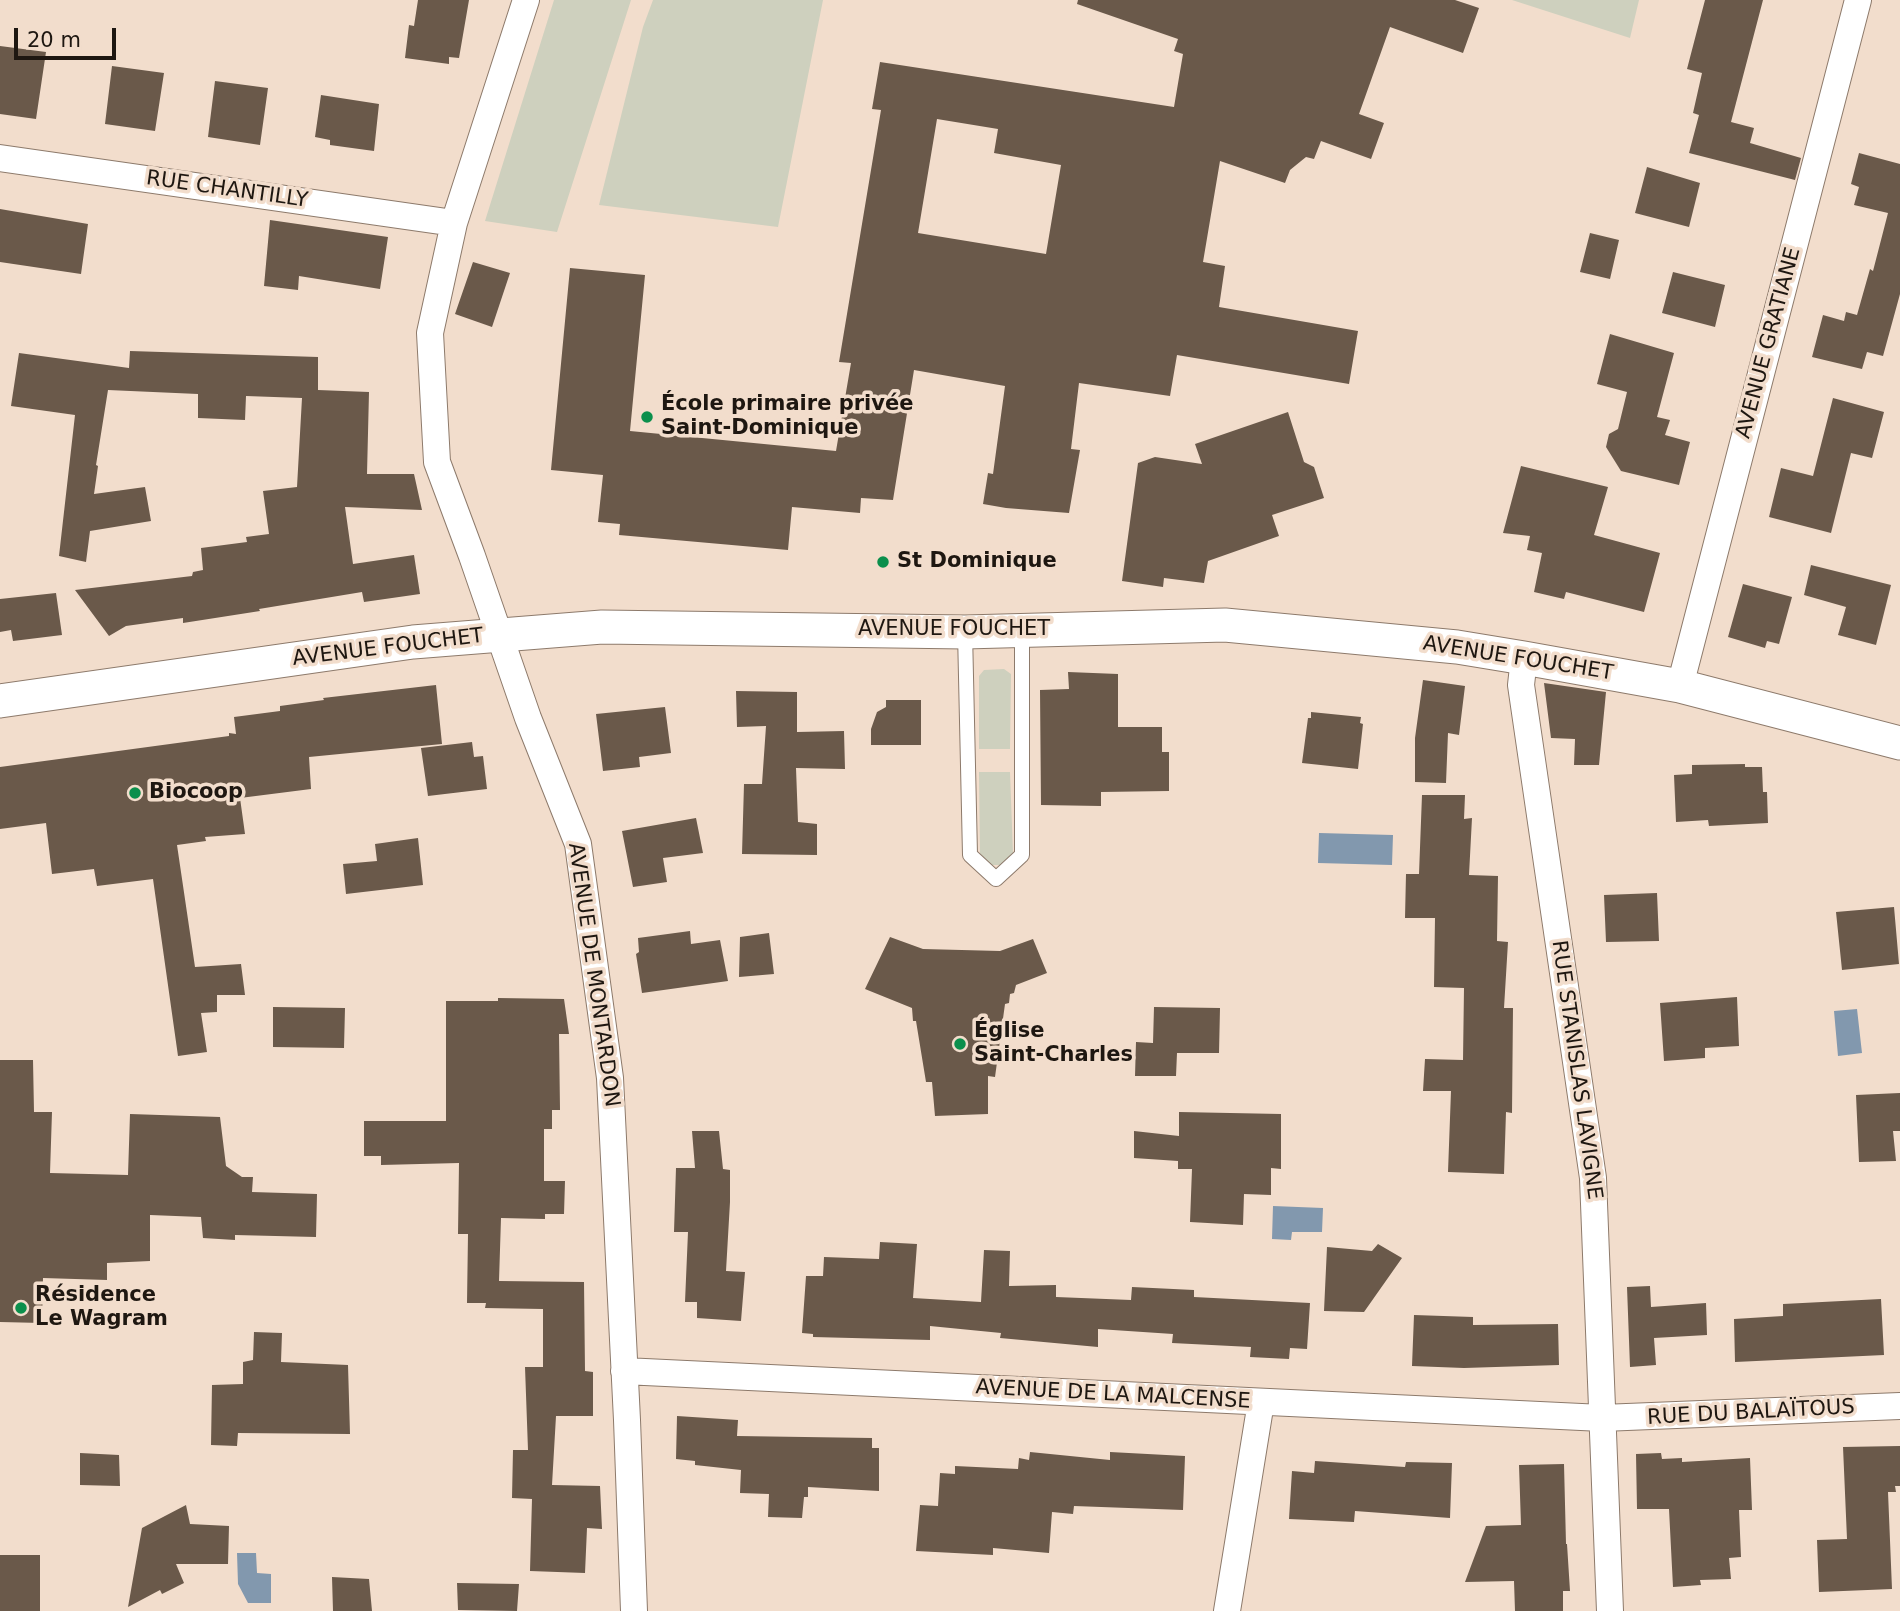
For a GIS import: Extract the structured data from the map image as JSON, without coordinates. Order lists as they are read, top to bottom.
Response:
{
  "streets": {
    "street": [
      "RUE CHANTILLY",
      "AVENUE GRATIANE",
      "AVENUE FOUCHET",
      "AVENUE DE MONTARDON",
      "RUE STANISLAS LAVIGNE",
      "AVENUE DE LA MALCENSE",
      "RUE DU BALAÏTOUS"
    ]
  },
  "crossings": [
    ["RUE CHANTILLY", "AVENUE DE MONTARDON"],
    ["AVENUE GRATIANE", "AVENUE FOUCHET"],
    ["AVENUE FOUCHET", "AVENUE DE MONTARDON"],
    ["AVENUE FOUCHET", "RUE STANISLAS LAVIGNE"],
    ["AVENUE DE MONTARDON", "AVENUE DE LA MALCENSE"],
    ["RUE STANISLAS LAVIGNE", "AVENUE DE LA MALCENSE"],
    ["RUE STANISLAS LAVIGNE", "RUE DU BALAÏTOUS"],
    ["AVENUE DE LA MALCENSE", "RUE DU BALAÏTOUS"]
  ],
  "places": [
    "École primaire privée Saint-Dominique",
    "St Dominique",
    "Biocoop",
    "Église Saint-Charles",
    "Résidence Le Wagram"
  ],
  "scale_bar": "20 m"
}
